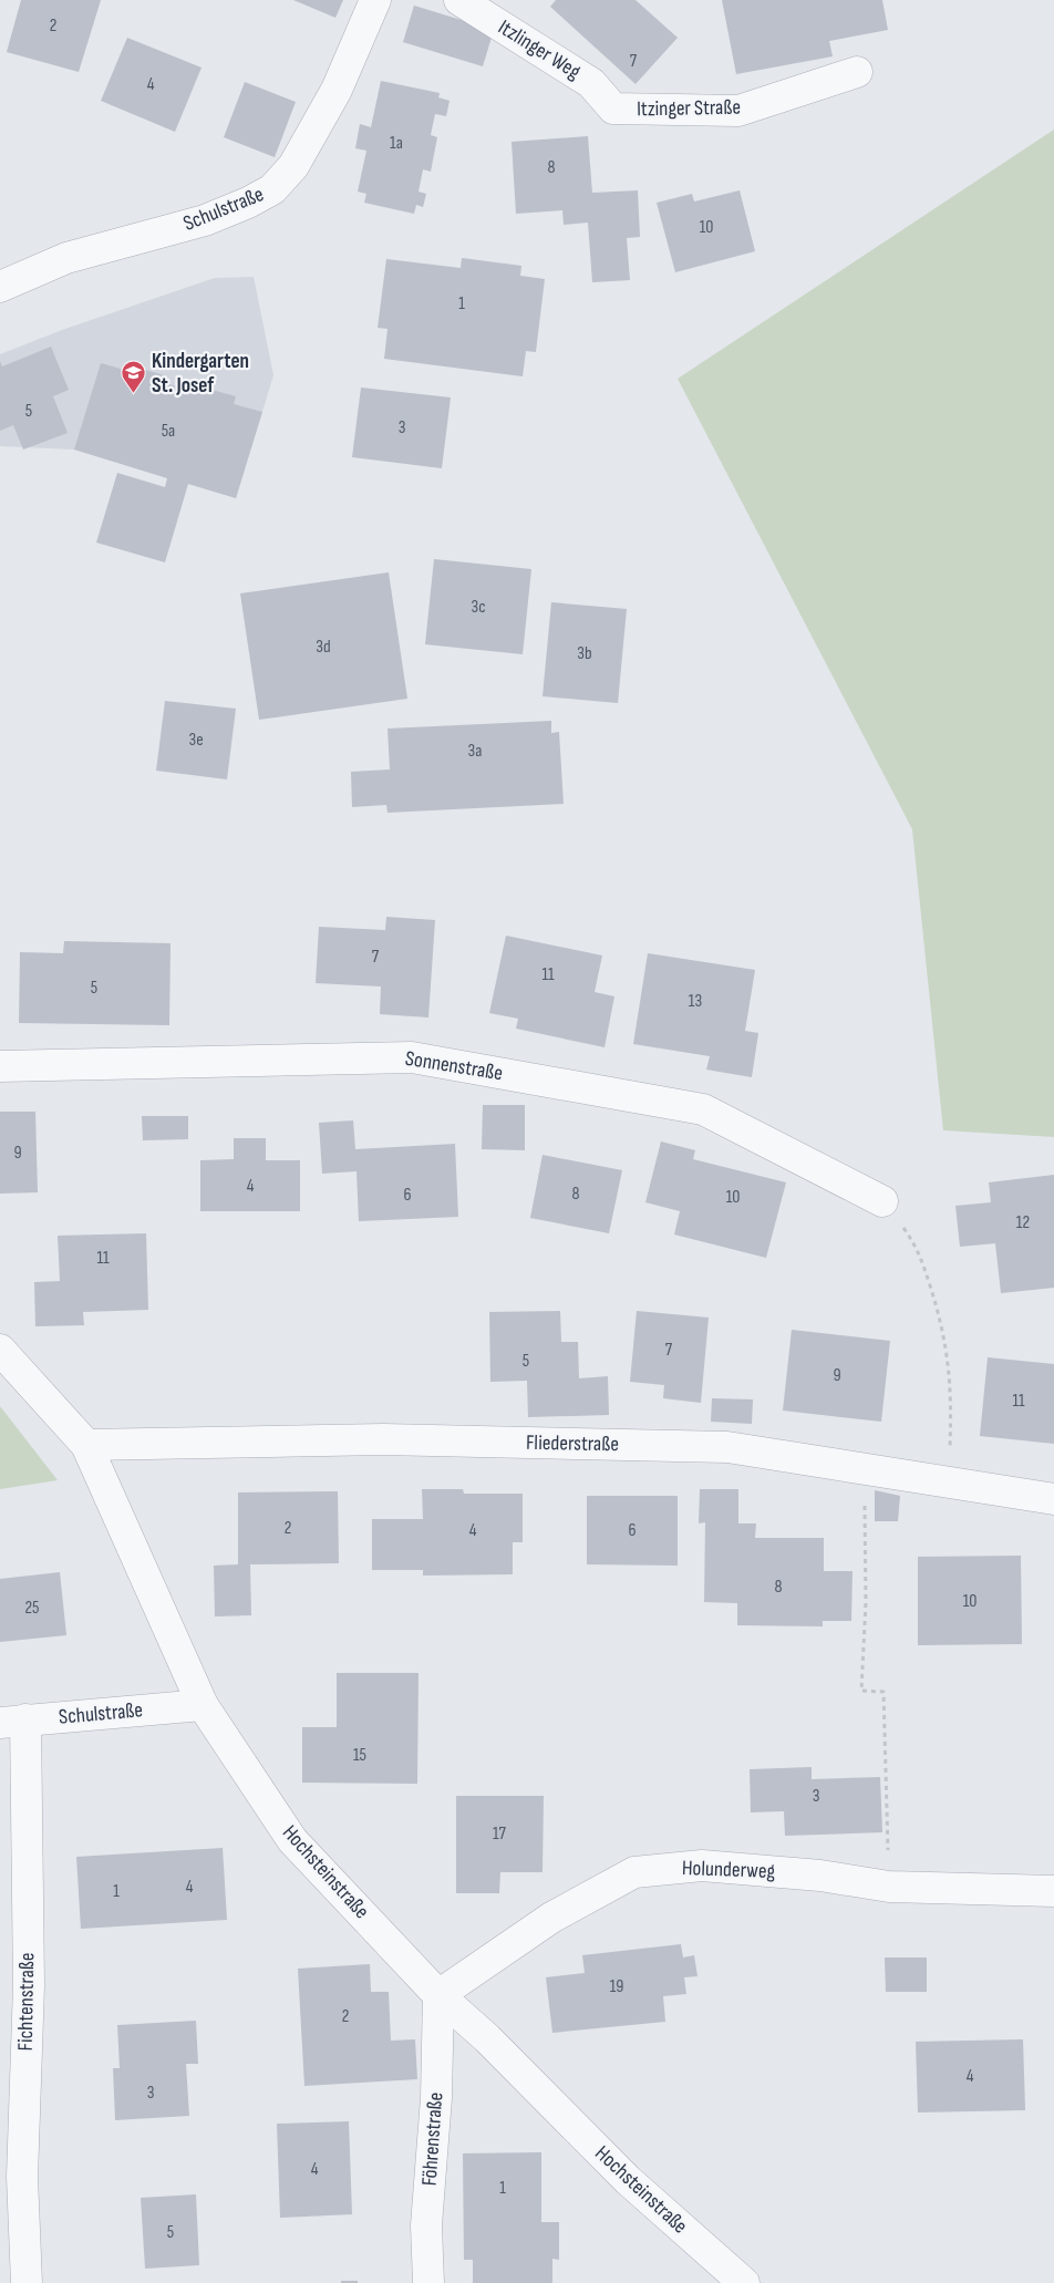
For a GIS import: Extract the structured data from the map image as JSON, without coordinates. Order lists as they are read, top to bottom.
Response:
{
  "streets": {
    "street": [
      "Itzlinger Weg",
      "Itzinger Straße",
      "Schulstraße",
      "Sonnenstraße",
      "Fliederstraße",
      "Holunderweg",
      "Hochsteinstraße",
      "Fichtenstraße",
      "Föhrenstraße"
    ]
  },
  "crossings": [
    ["Itzlinger Weg", "Itzinger Straße"],
    ["Schulstraße", "Hochsteinstraße"],
    ["Schulstraße", "Fichtenstraße"],
    ["Fliederstraße", "Hochsteinstraße"],
    ["Holunderweg", "Hochsteinstraße"],
    ["Holunderweg", "Föhrenstraße"],
    ["Hochsteinstraße", "Föhrenstraße"]
  ],
  "places": {
    "school or university": ["Kindergarten St. Josef"]
  },
  "house_numbers": [
    "2",
    "7",
    "4",
    "1a",
    "8",
    "10",
    "1",
    "5",
    "3",
    "5a",
    "3c",
    "3d",
    "3b",
    "3e",
    "3a",
    "7",
    "11",
    "5",
    "13",
    "9",
    "4",
    "8",
    "6",
    "10",
    "12",
    "11",
    "7",
    "5",
    "9",
    "11",
    "2",
    "4",
    "6",
    "8",
    "10",
    "25",
    "15",
    "3",
    "17",
    "4",
    "1",
    "19",
    "2",
    "4",
    "3",
    "4",
    "1",
    "5"
  ]
}
